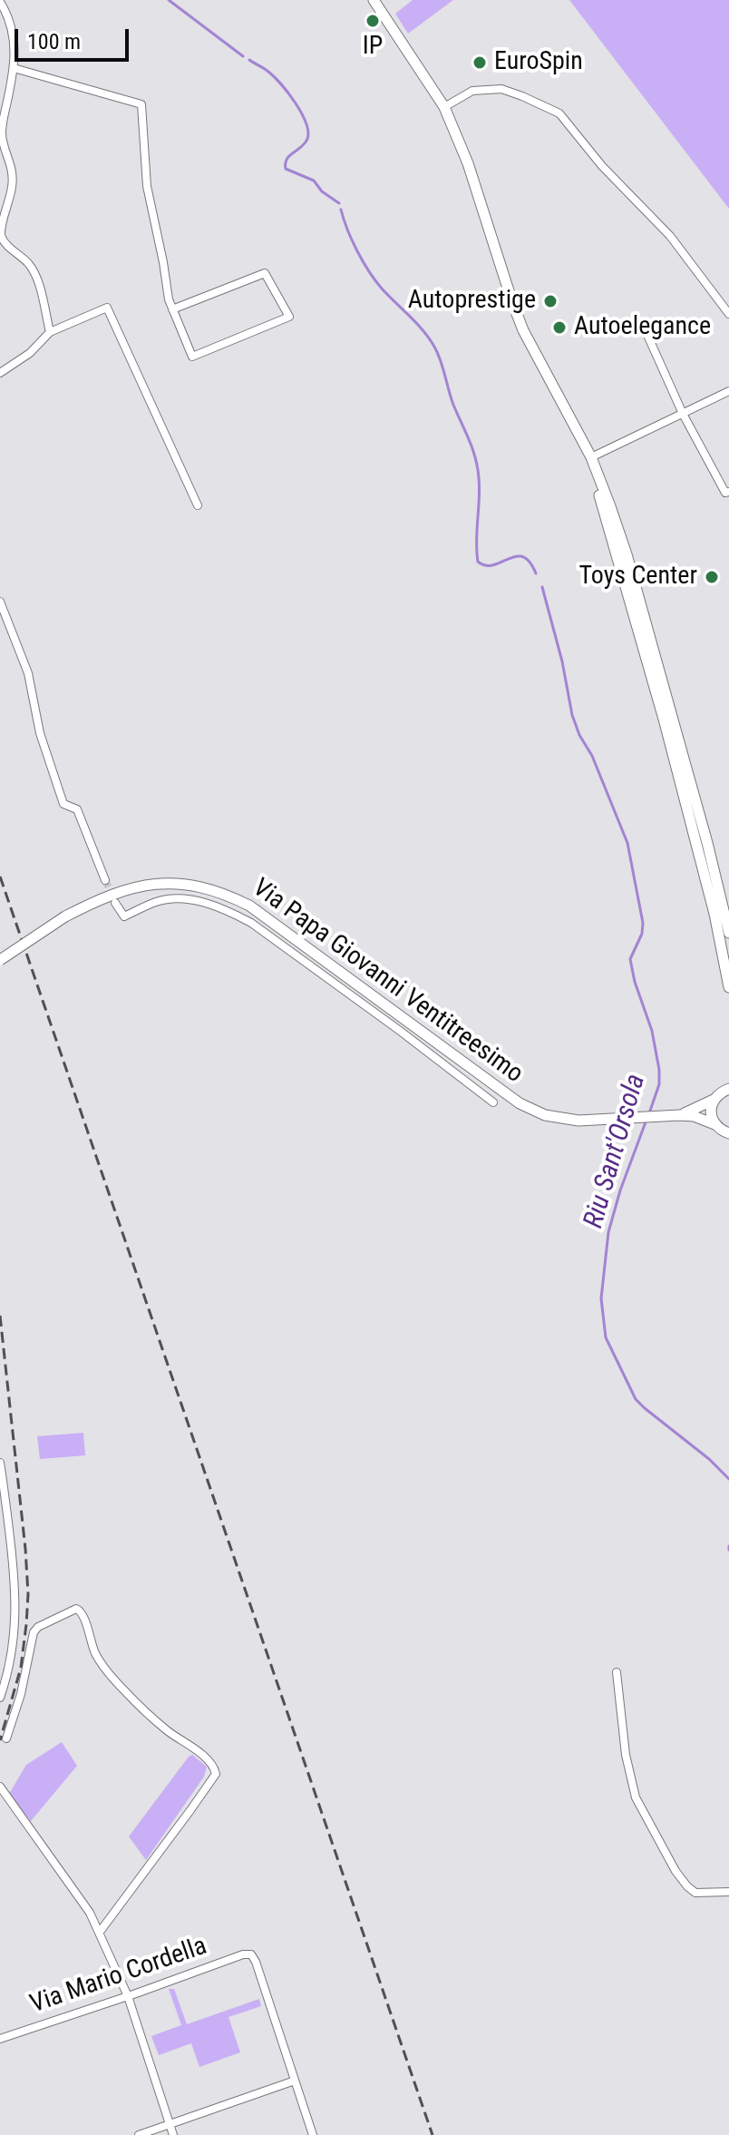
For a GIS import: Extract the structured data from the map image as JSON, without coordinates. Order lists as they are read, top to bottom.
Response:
{
  "streets": {
    "main road": ["Via Papa Giovanni Ventitreesimo"],
    "street": ["Via Mario Cordella"]
  },
  "water": ["Riu Sant'Orsola"],
  "places": [
    "IP",
    "EuroSpin",
    "Autoprestige",
    "Autoelegance",
    "Toys Center"
  ],
  "scale_bar": "100 m"
}
